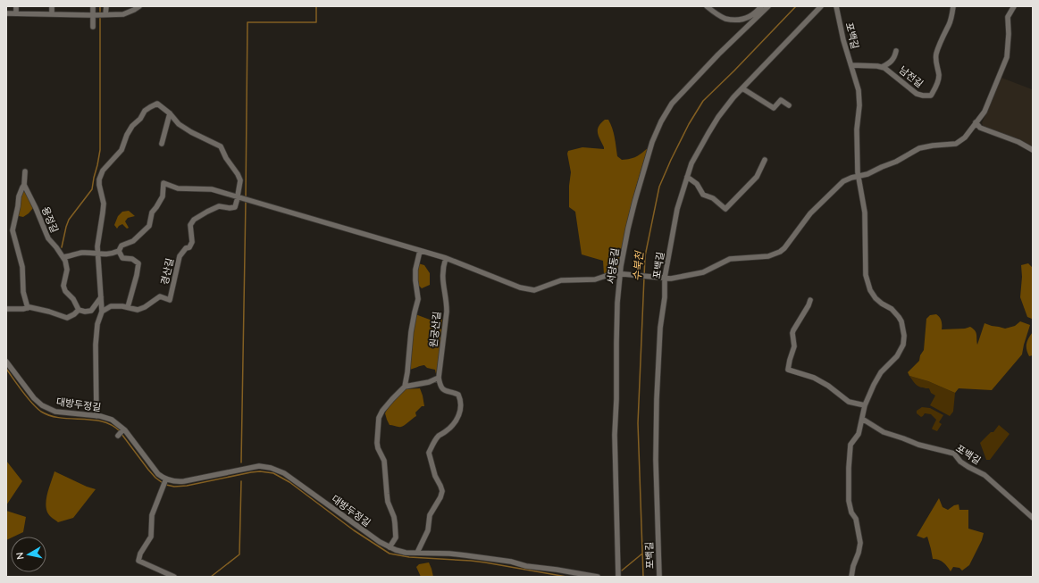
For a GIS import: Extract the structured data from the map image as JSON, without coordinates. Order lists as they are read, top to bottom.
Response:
{
  "streets": {
    "street": [
      "포백길",
      "남전길",
      "용정길",
      "서당동길",
      "경산길",
      "원궁산길",
      "대방두정길"
    ]
  },
  "water": ["수북천"],
  "north": "left"
}
